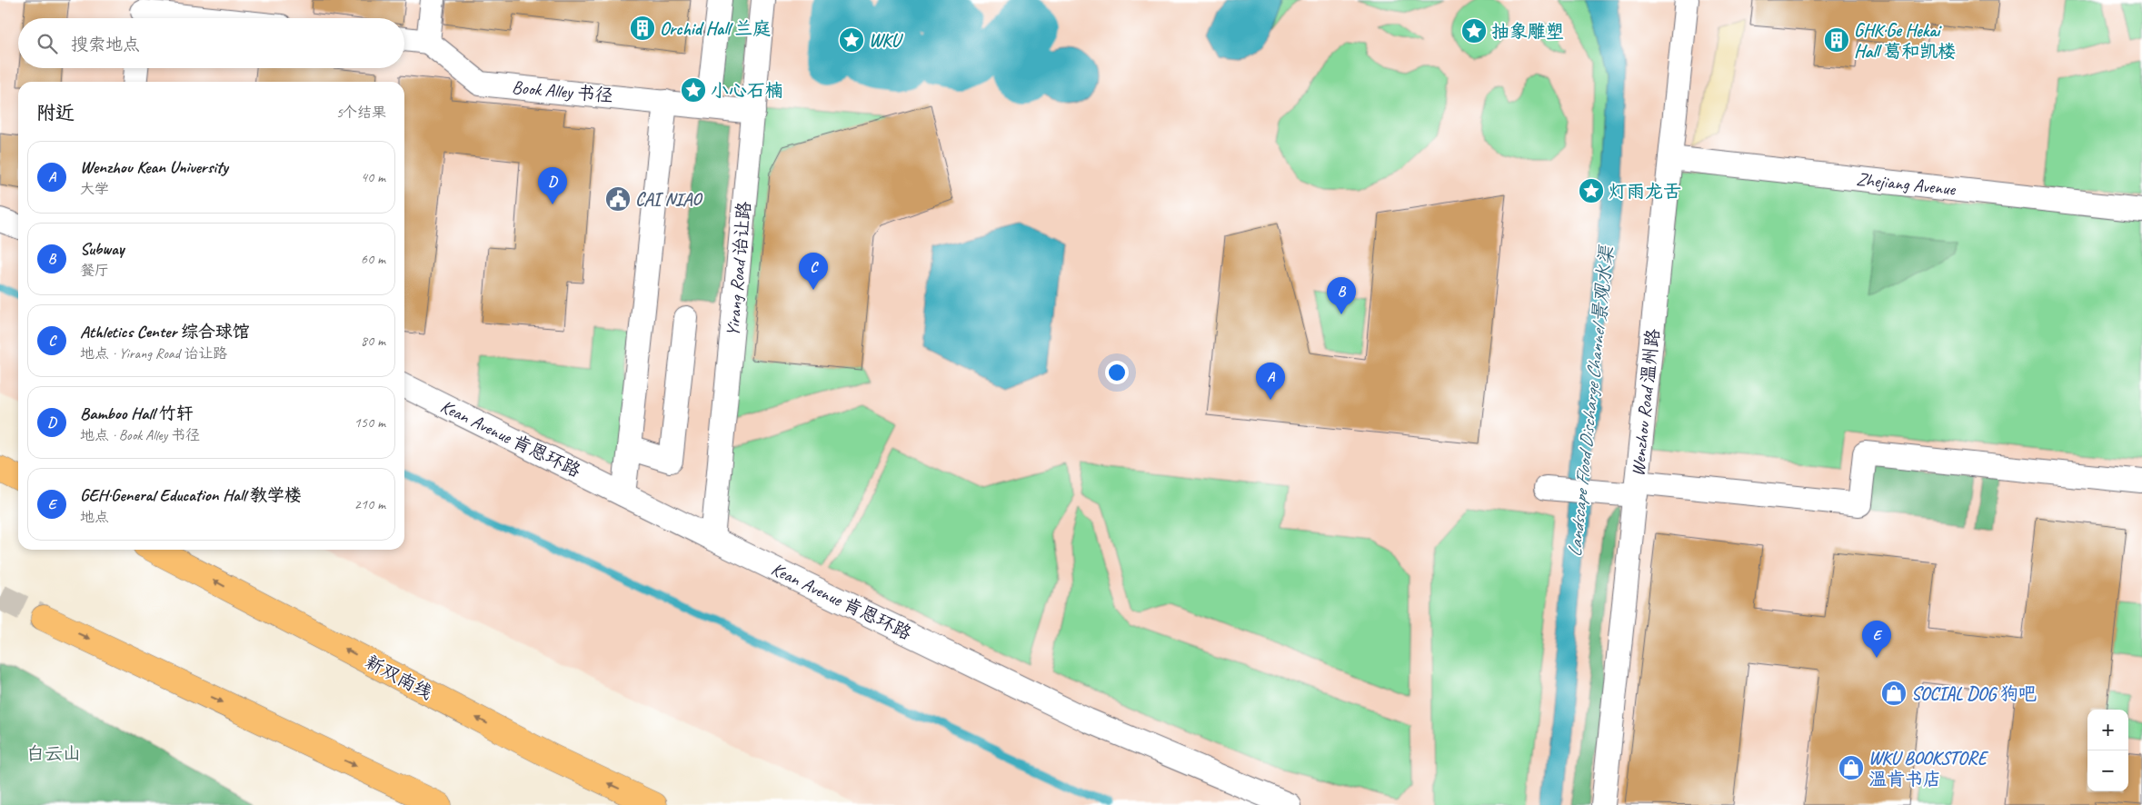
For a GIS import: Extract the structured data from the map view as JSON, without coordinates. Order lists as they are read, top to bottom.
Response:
{
  "streets": {
    "main road": ["新双南线"],
    "street": [
      "Book Alley 书径",
      "Zhejiang Avenue",
      "Yirang Road 诒让路",
      "Wenzhou Road 温州路",
      "Kean Avenue 肯恩环路"
    ]
  },
  "crossings": [
    ["Book Alley 书径", "Yirang Road 诒让路"],
    ["Zhejiang Avenue", "Wenzhou Road 温州路"],
    ["Yirang Road 诒让路", "Kean Avenue 肯恩环路"]
  ],
  "water": ["Landscape Flood Discharge Channel 景观水渠"],
  "parks": ["白云山"],
  "places": {
    "building": ["Orchid Hall 兰庭", "GHK·Ge Hekai Hall 葛和凯楼"],
    "place": [
      "抽象雕塑",
      "WKU",
      "小心石楠",
      "灯雨龙舌"
    ],
    "public building": ["CAI NIAO"],
    "shop": ["SOCIAL DOG 狗吧", "WKU BOOKSTORE 温肯书店"]
  },
  "page": {
    "search": "搜索地点",
    "heading": ["附近", "5个结果"],
    "list": [
      {
        "mark": "A",
        "name": "Wenzhou Kean University",
        "note": "大学",
        "value": "40 m"
      },
      {
        "mark": "B",
        "name": "Subway",
        "note": "餐厅",
        "value": "60 m"
      },
      {
        "mark": "C",
        "name": "Athletics Center 综合球馆",
        "note": "地点 · Yirang Road 诒让路",
        "value": "80 m"
      },
      {
        "mark": "D",
        "name": "Bamboo Hall 竹轩",
        "note": "地点 · Book Alley 书径",
        "value": "150 m"
      },
      {
        "mark": "E",
        "name": "GEH·General Education Hall 教学楼",
        "note": "地点",
        "value": "210 m"
      }
    ],
    "pins": [
      "D",
      "C",
      "B",
      "A",
      "E"
    ],
    "map_buttons": ["+", "−"]
  }
}
